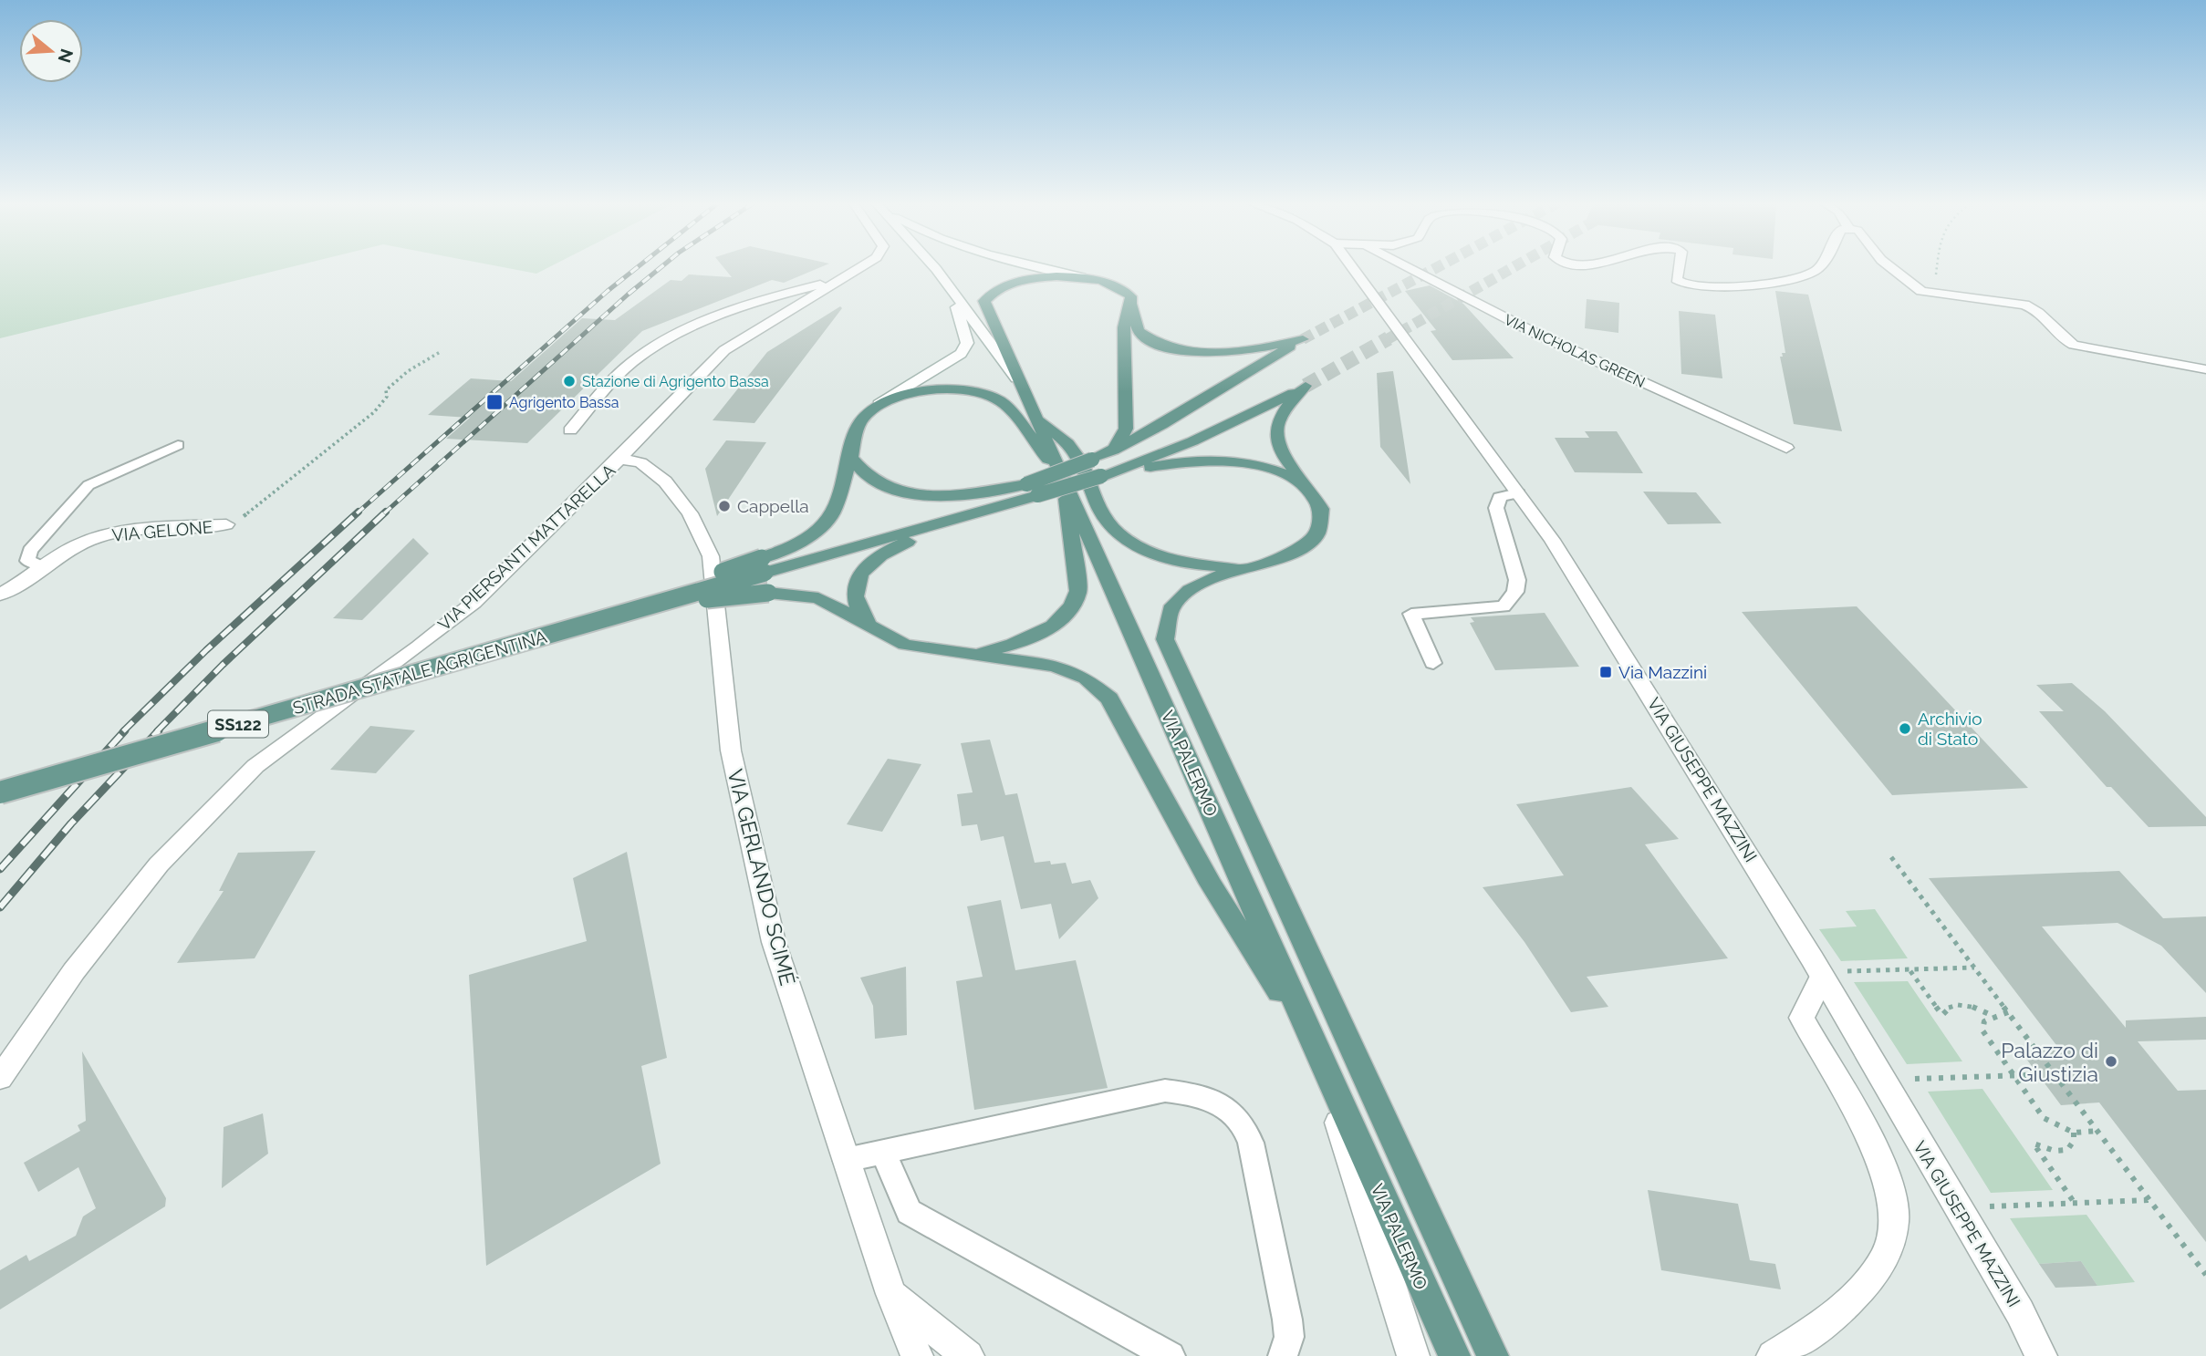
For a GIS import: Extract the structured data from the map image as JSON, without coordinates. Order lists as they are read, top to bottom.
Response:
{
  "streets": {
    "main road": ["STRADA STATALE AGRIGENTINA", "SS122", "VIA PALERMO"],
    "street": [
      "VIA NICHOLAS GREEN",
      "VIA GELONE",
      "VIA PIERSANTI MATTARELLA",
      "VIA GIUSEPPE MAZZINI",
      "VIA GERLANDO SCIMÉ"
    ]
  },
  "crossings": [
    ["VIA PIERSANTI MATTARELLA", "VIA GERLANDO SCIMÉ"]
  ],
  "places": {
    "other": [
      "Stazione di Agrigento Bassa",
      "Cappella",
      "Archivio di Stato",
      "Palazzo di Giustizia"
    ],
    "transit": ["Agrigento Bassa", "Via Mazzini"]
  },
  "north": "right"
}
